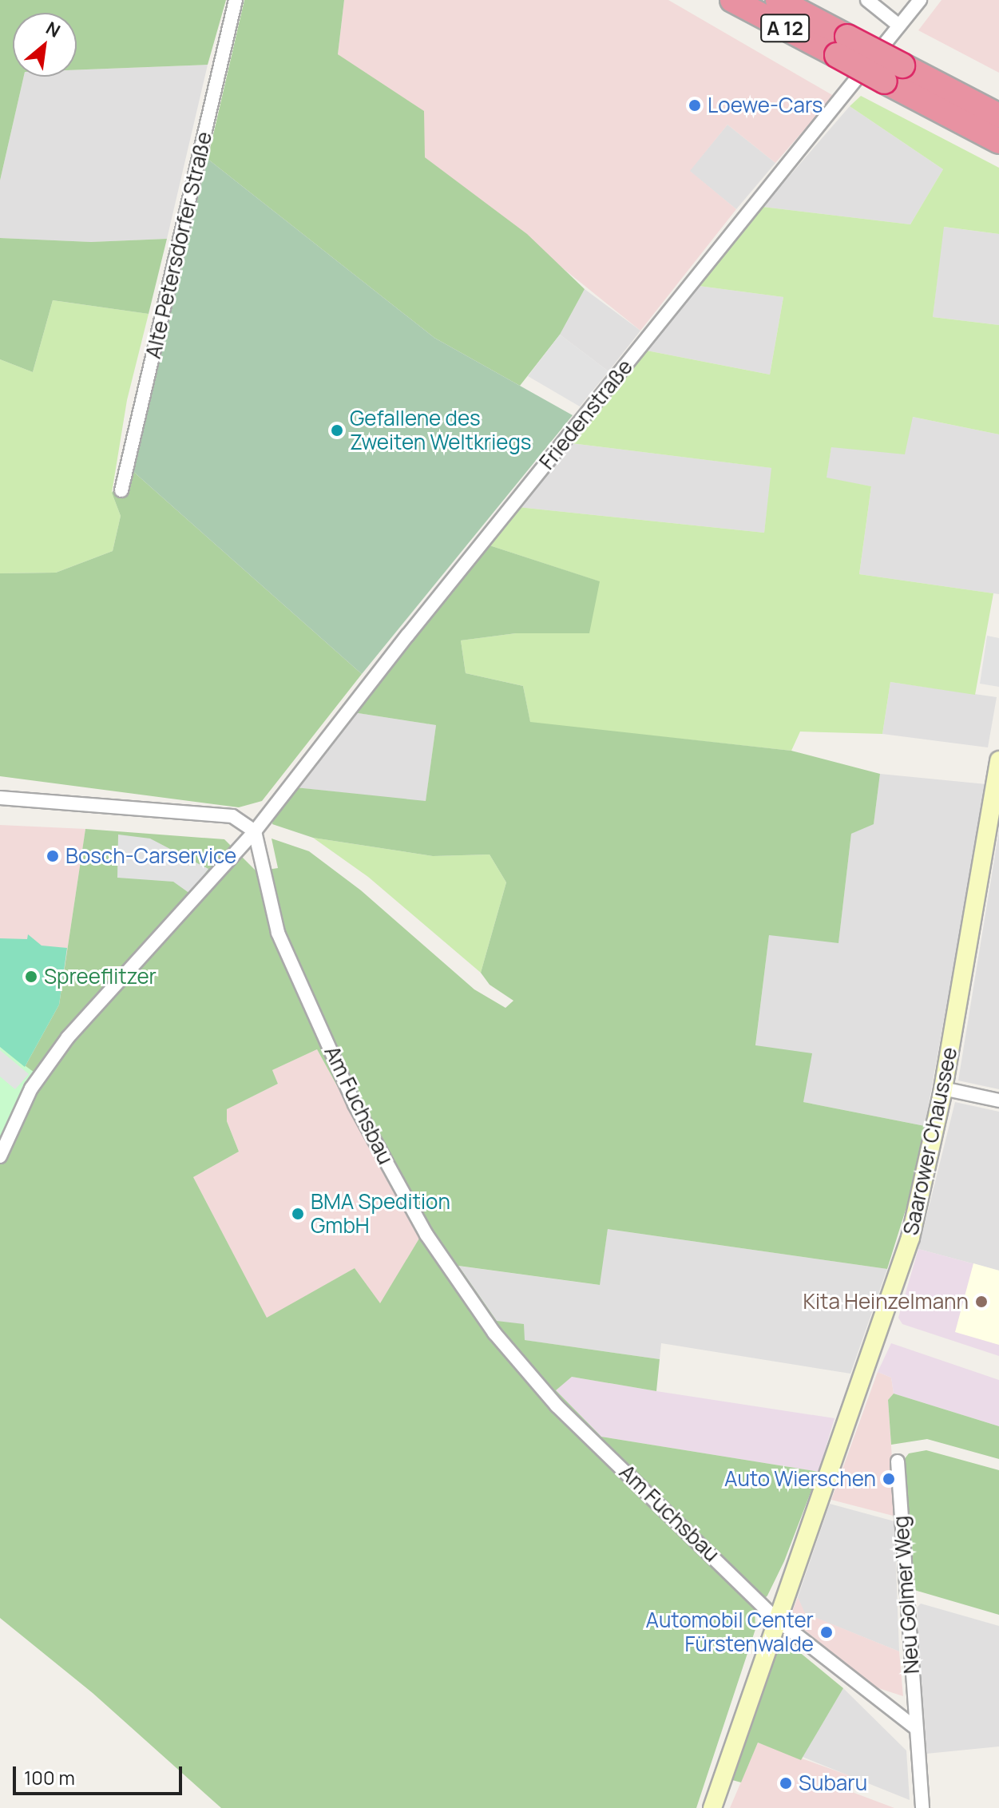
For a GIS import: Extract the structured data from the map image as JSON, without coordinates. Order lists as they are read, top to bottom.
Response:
{
  "streets": {
    "highway": ["A 12"],
    "main road": ["Saarower Chaussee"],
    "street": [
      "Alte Petersdorfer Straße",
      "Friedenstraße",
      "Am Fuchsbau",
      "Neu Golmer Weg"
    ]
  },
  "crossings": [
    ["Friedenstraße", "Am Fuchsbau"],
    ["Am Fuchsbau", "Saarower Chaussee"]
  ],
  "places": [
    "Loewe-Cars",
    "Gefallene des Zweiten Weltkriegs",
    "Bosch-Carservice",
    "Spreeflitzer",
    "BMA Spedition GmbH",
    "Kita Heinzelmann",
    "Auto Wierschen",
    "Automobil Center Fürstenwalde",
    "Subaru"
  ],
  "scale_bar": "100 m",
  "north": "top right"
}
